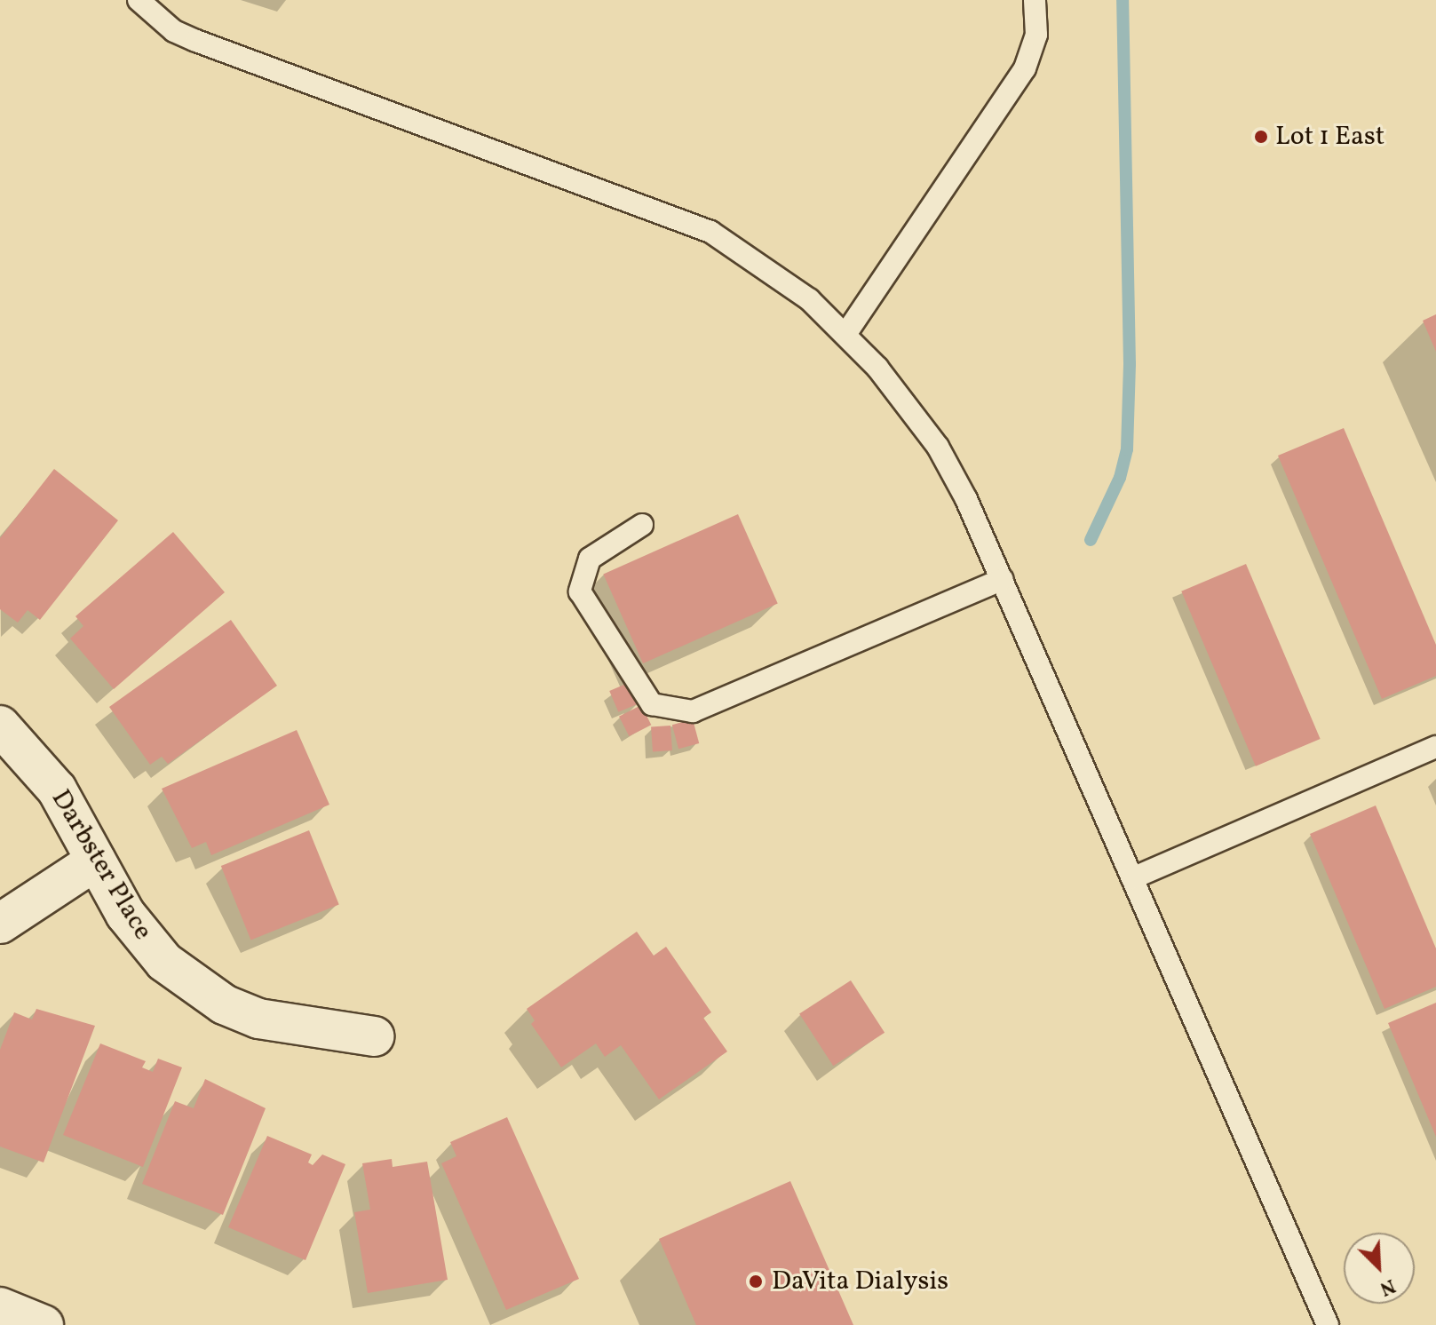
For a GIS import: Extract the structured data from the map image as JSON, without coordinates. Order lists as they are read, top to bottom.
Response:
{
  "streets": {
    "street": ["Darbster Place"]
  },
  "places": ["Lot 1 East", "DaVita Dialysis"],
  "north": "bottom right"
}
